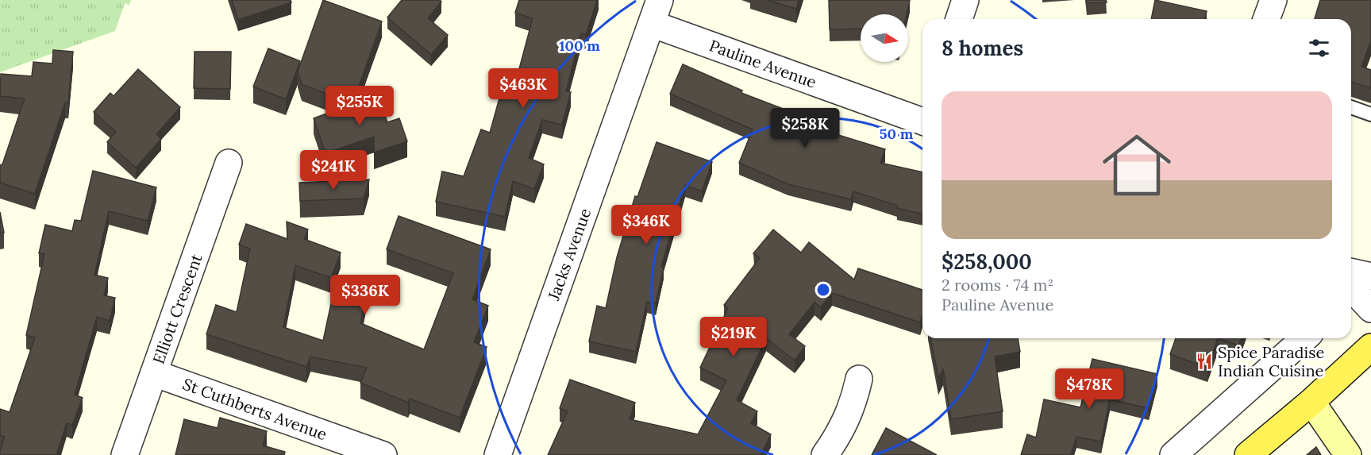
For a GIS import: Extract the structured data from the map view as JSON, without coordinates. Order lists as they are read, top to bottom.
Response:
{
  "streets": {
    "street": [
      "Pauline Avenue",
      "Jacks Avenue",
      "Elliott Crescent",
      "St Cuthberts Avenue"
    ]
  },
  "crossings": [
    ["Pauline Avenue", "Jacks Avenue"],
    ["Elliott Crescent", "St Cuthberts Avenue"]
  ],
  "places": {
    "restaurant": ["Spice Paradise Indian Cuisine"]
  },
  "north": "right",
  "page": {
    "heading": "8 homes",
    "price": [
      "$463K",
      "$255K",
      "$258K",
      "$241K",
      "$346K",
      "$336K",
      "$219K",
      "$478K"
    ],
    "list": [
      {
        "name": "$258,000",
        "note": "2 rooms · 74 m² · Pauline Avenue"
      }
    ]
  },
  "rings": ["100 m", "50 m"]
}
